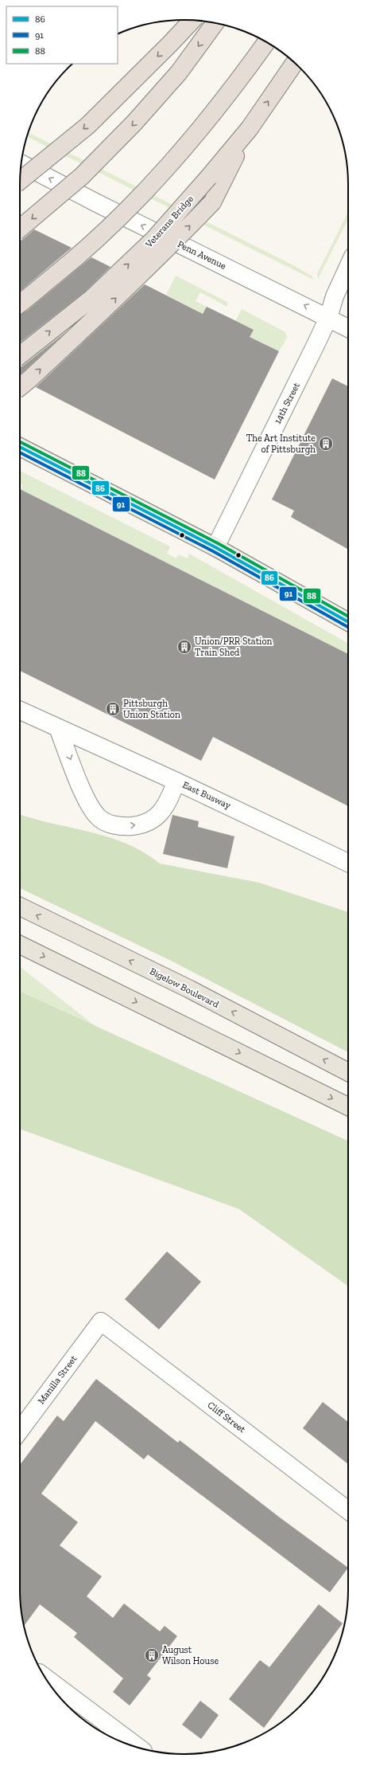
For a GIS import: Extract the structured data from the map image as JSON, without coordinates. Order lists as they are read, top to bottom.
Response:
{
  "streets": {
    "highway": ["Veterans Bridge"],
    "main road": ["Bigelow Boulevard"],
    "street": [
      "Penn Avenue",
      "14th Street",
      "East Busway",
      "Manilla Street",
      "Cliff Street"
    ]
  },
  "crossings": [
    ["Penn Avenue", "14th Street"],
    ["Manilla Street", "Cliff Street"]
  ],
  "one_way": ["Penn Avenue"],
  "places": {
    "building": [
      "The Art Institute of Pittsburgh",
      "Union/PRR Station Train Shed",
      "Pittsburgh Union Station",
      "August Wilson House"
    ]
  },
  "lines": ["transit line 88", "transit line 86", "transit line 91"],
  "legend": ["86", "91", "88"]
}
